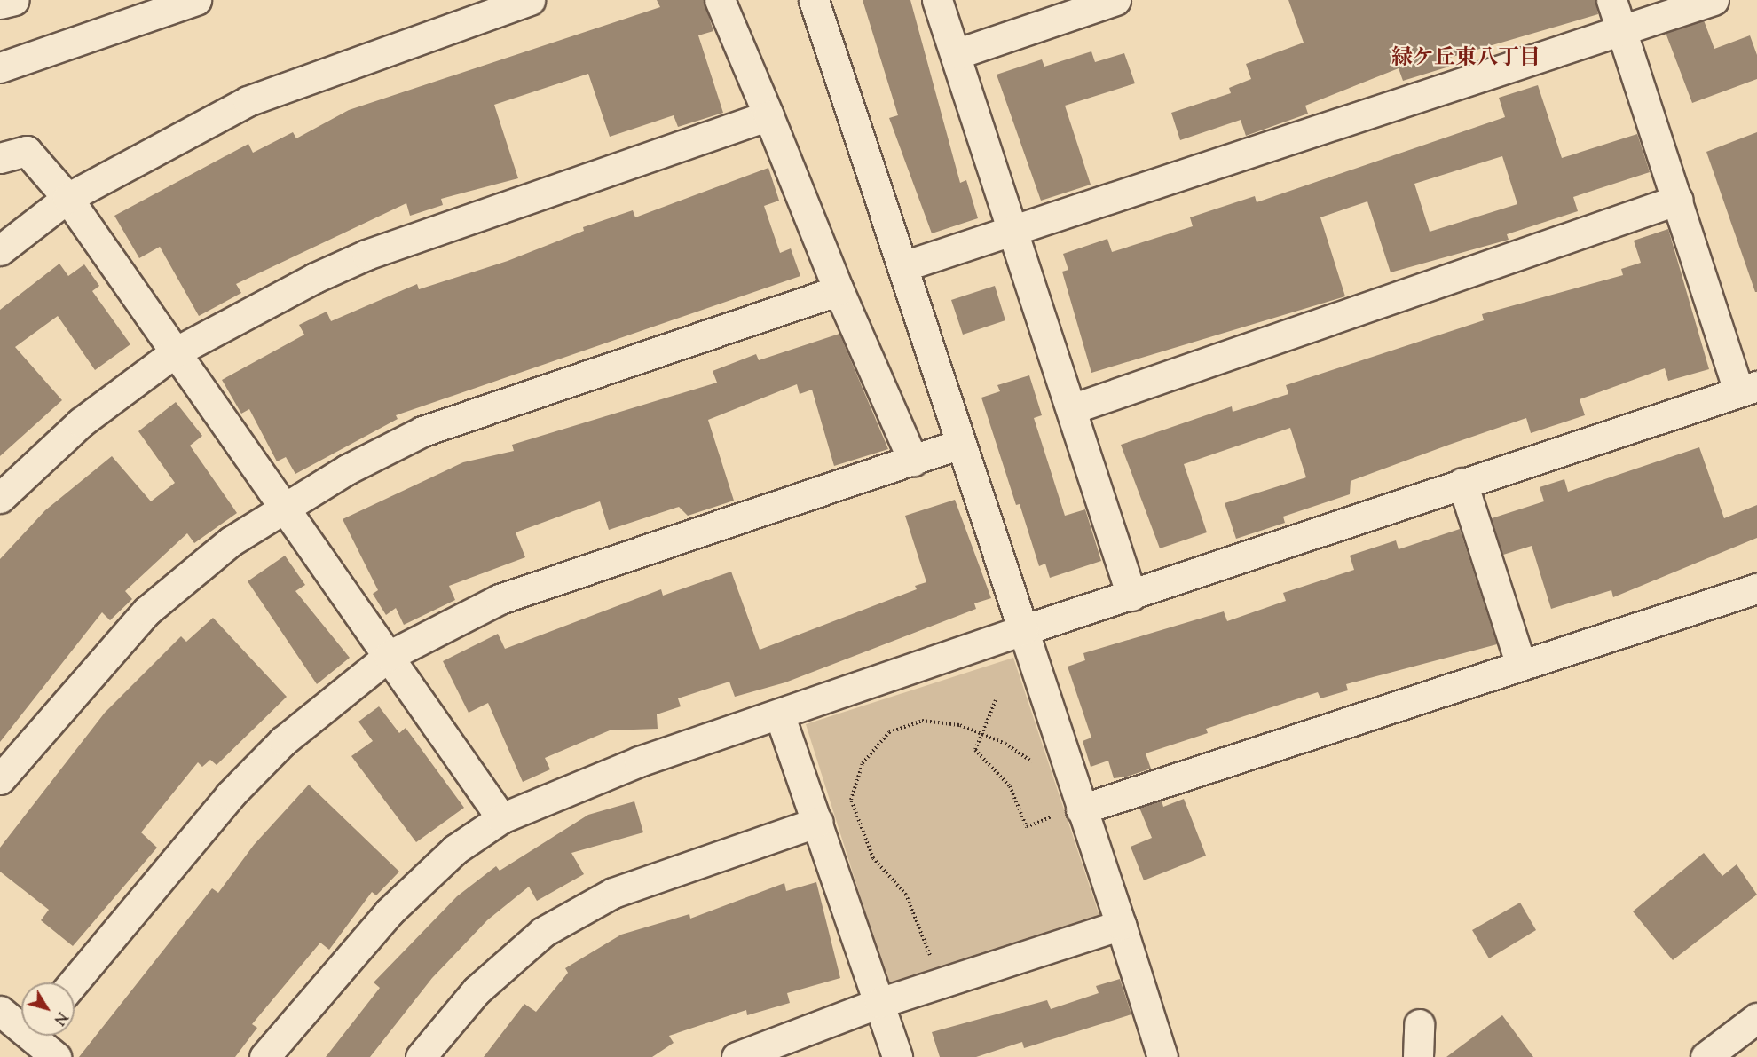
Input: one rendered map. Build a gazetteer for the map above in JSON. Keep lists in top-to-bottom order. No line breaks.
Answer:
{"districts":["緑ケ丘東八丁目"],"north":"bottom right"}
